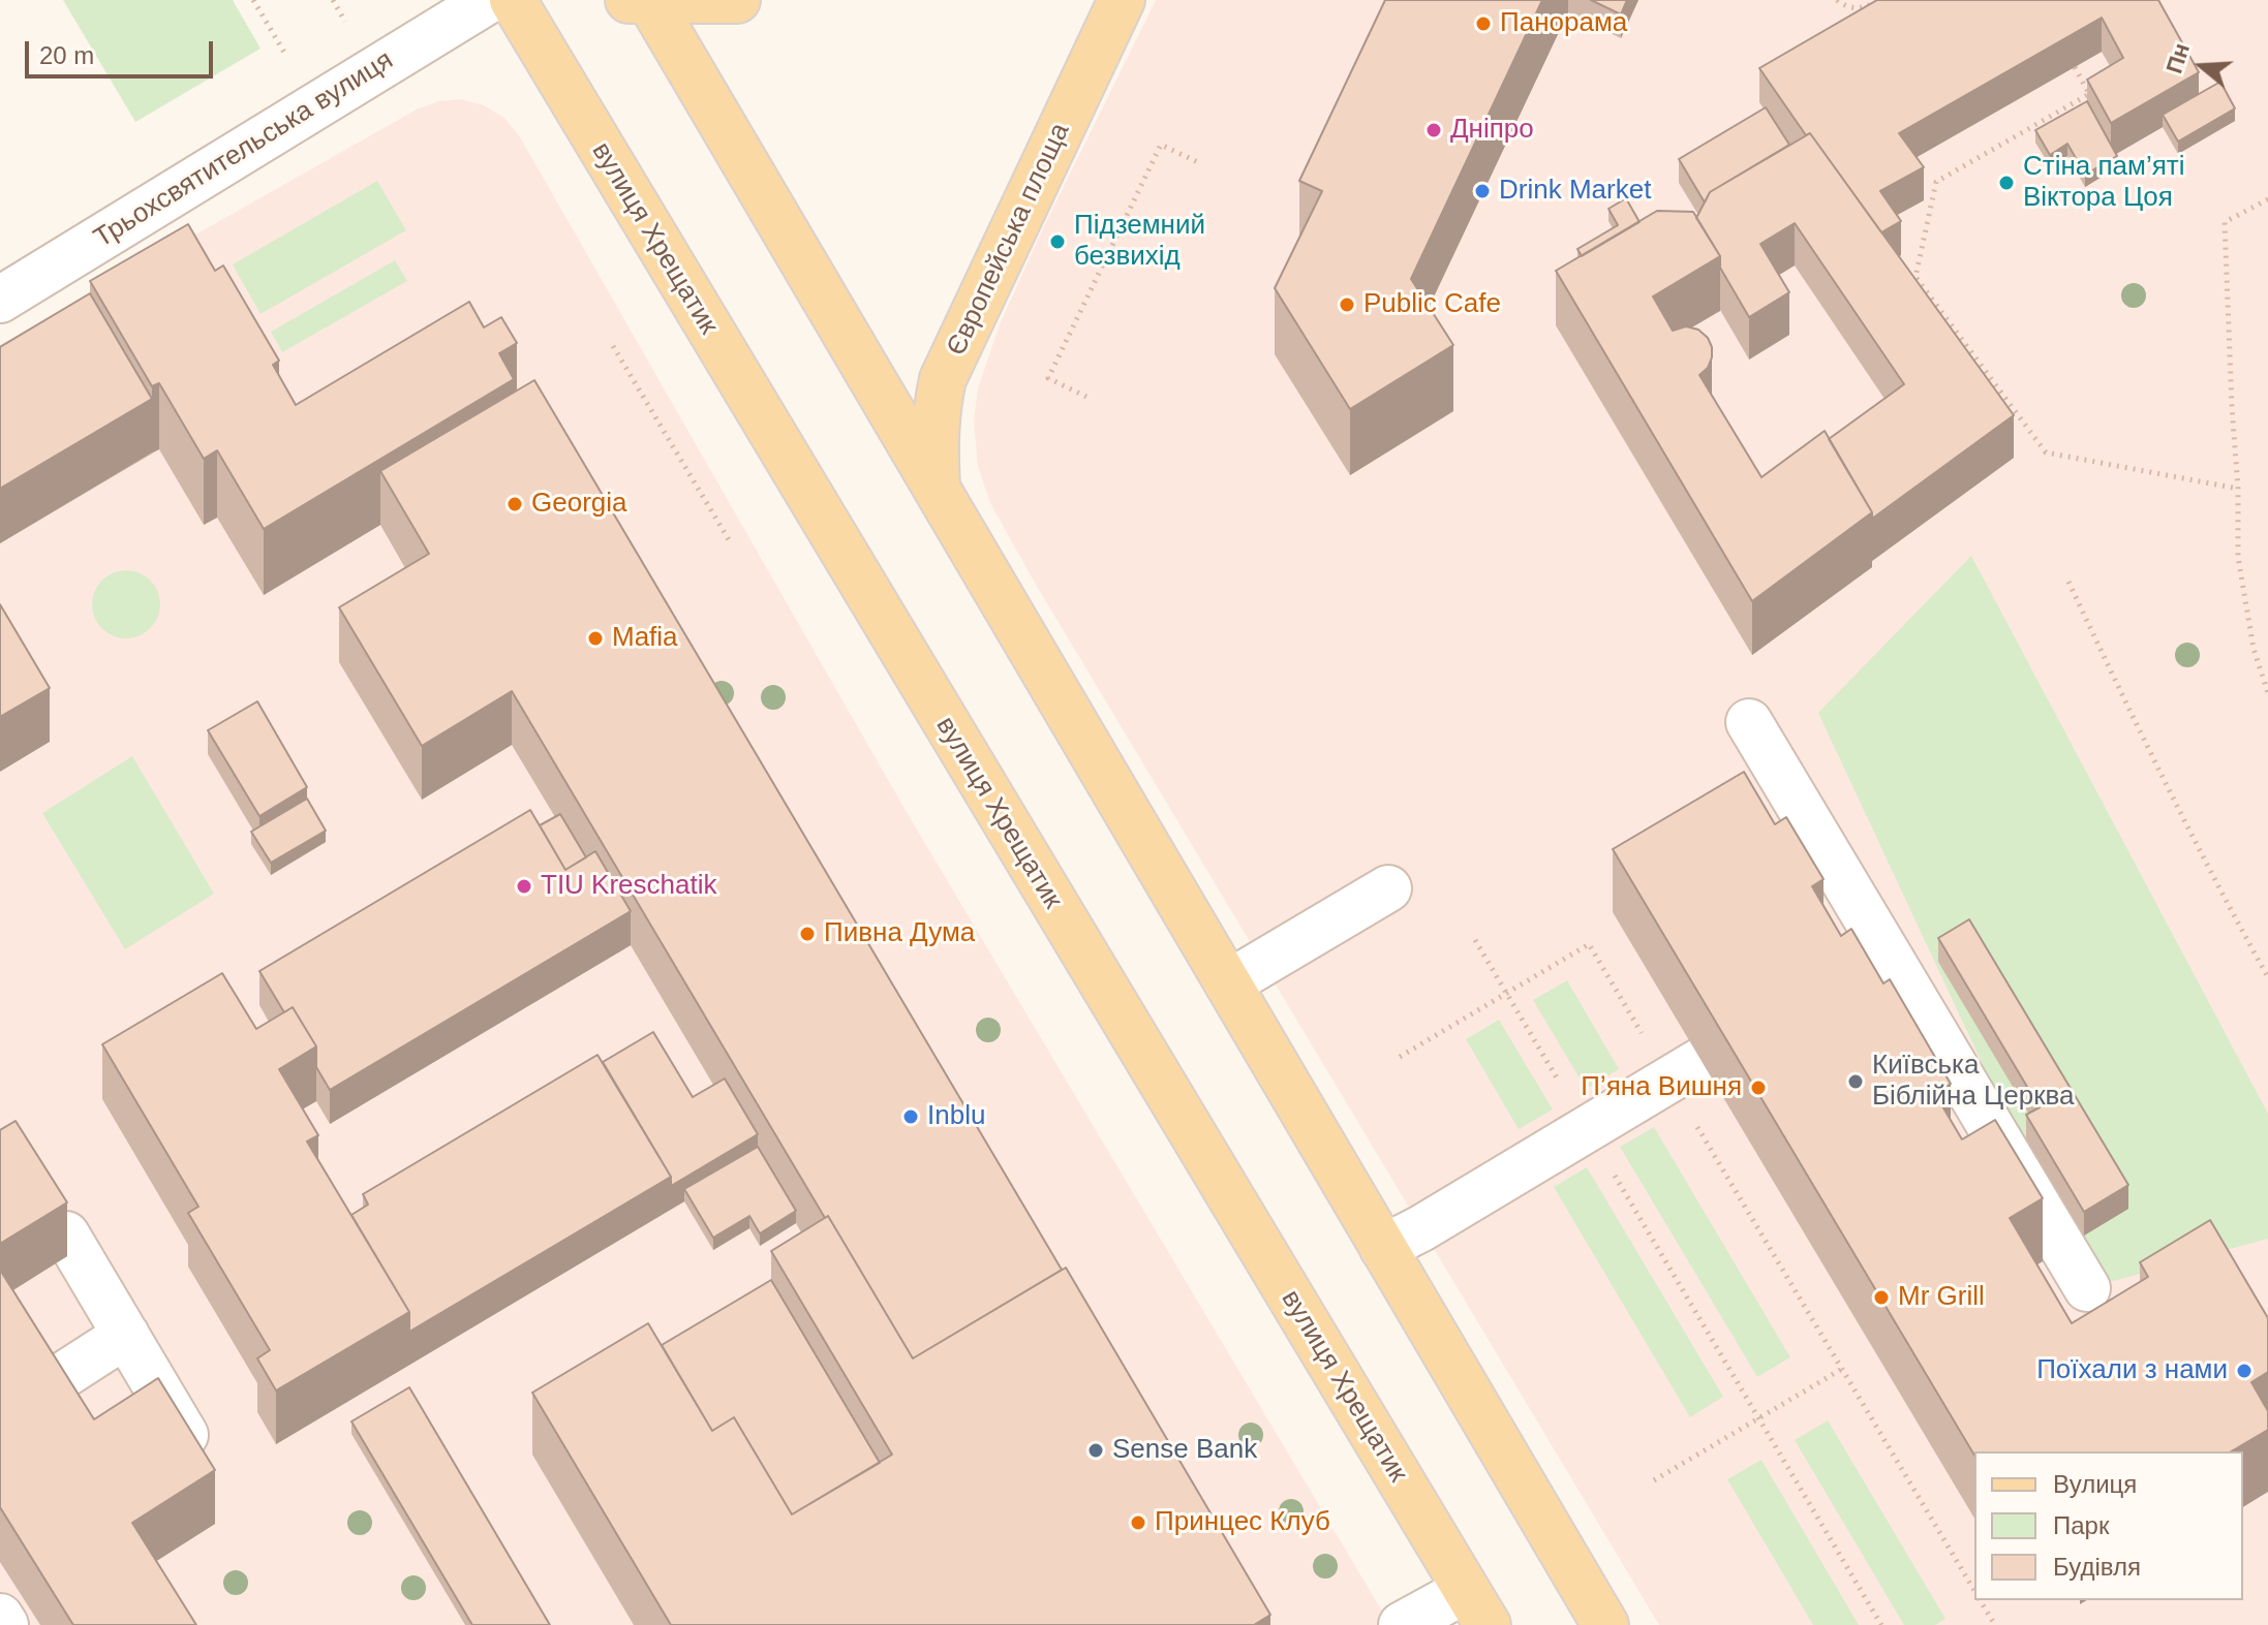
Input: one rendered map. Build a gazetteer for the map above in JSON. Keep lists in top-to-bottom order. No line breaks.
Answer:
{"streets":{"main road":["вулиця Хрещатик","Європейська площа"],"street":["Трьохсвятительська вулиця"]},"places":["Панорама","Дніпро","Стіна пам’яті Віктора Цоя","Drink Market","Підземний безвихід","Public Cafe","Georgia","Mafia","TIU Kreschatik","Пивна Дума","Київська Біблійна Церква","Пʼяна Вишня","Inblu","Mr Grill","Поїхали з нами","Sense Bank","Принцес Клуб"],"legend":["Вулиця","Парк","Будівля"],"scale_bar":"20 m","north":"left"}
